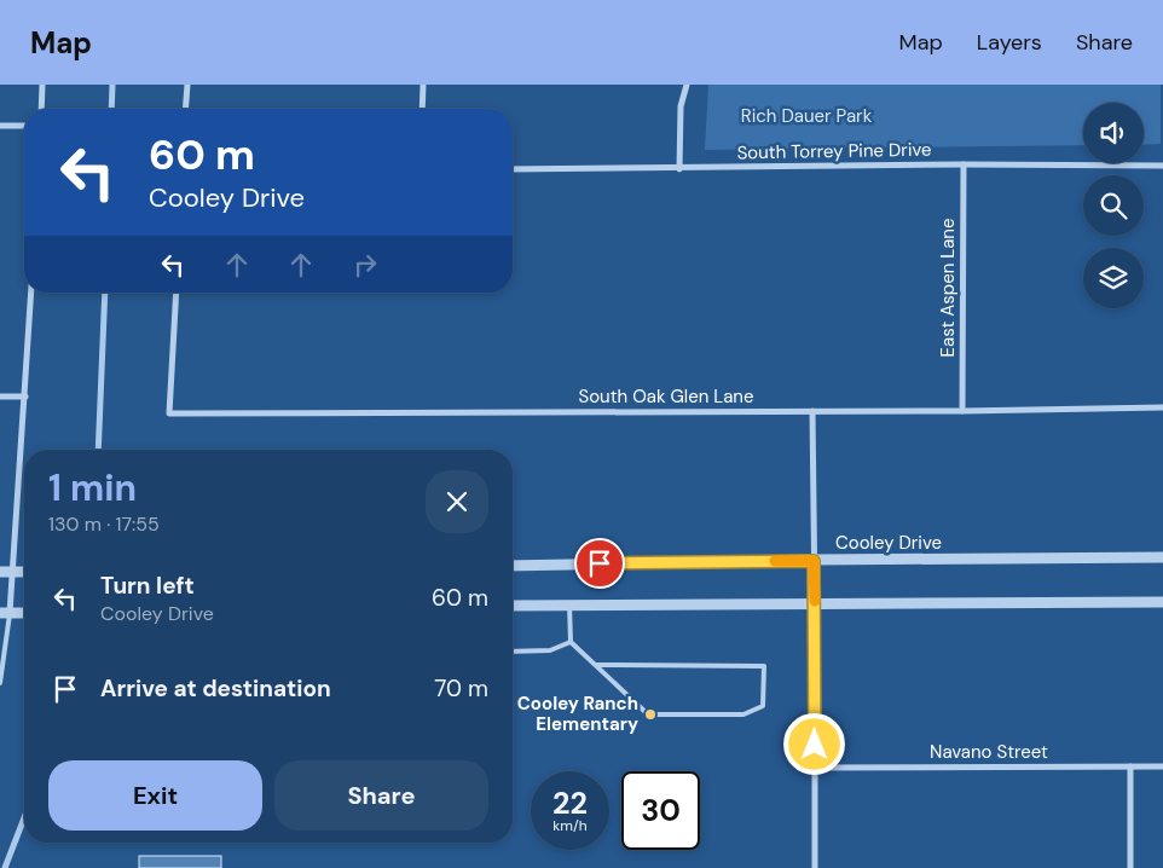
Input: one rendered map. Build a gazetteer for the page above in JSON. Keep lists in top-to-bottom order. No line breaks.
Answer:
{"streets":{"street":["South Torrey Pine Drive","East Aspen Lane","South Oak Glen Lane","Cooley Drive","Navano Street"]},"crossings":[["South Torrey Pine Drive","East Aspen Lane"],["East Aspen Lane","South Oak Glen Lane"]],"parks":["Rich Dauer Park"],"places":["Cooley Ranch Elementary"],"page":{"header":"Map","nav":["Map","Layers","Share"],"turn":["60 m","Cooley Drive"],"heading":["1 min","130 m · 17:55"],"list":[{"name":"Turn left","note":"Cooley Drive","value":"60 m"},{"name":"Arrive at destination","value":"70 m"}],"buttons":["Exit","Share"],"speed":"22 km/h","limit":"30"}}
